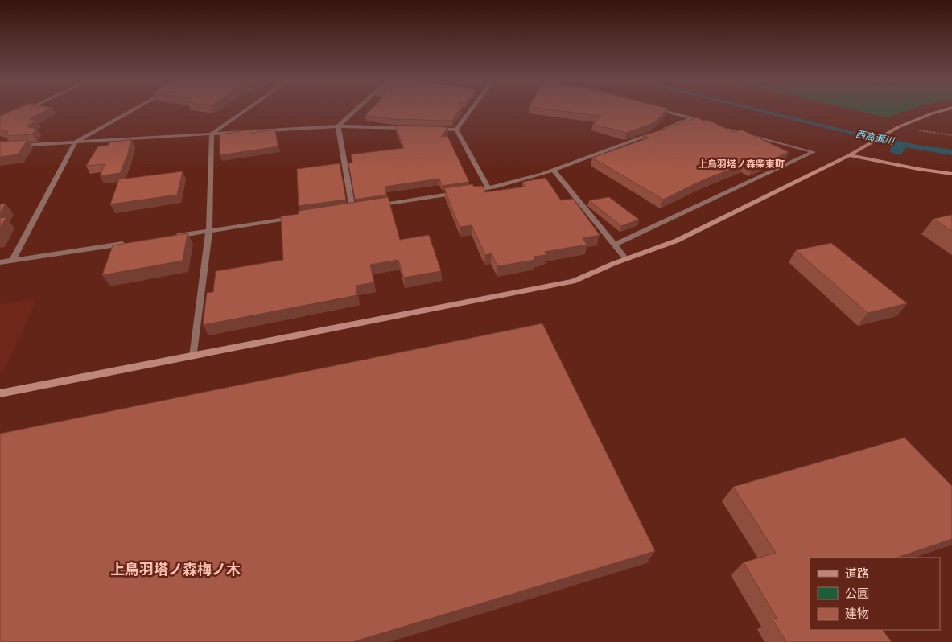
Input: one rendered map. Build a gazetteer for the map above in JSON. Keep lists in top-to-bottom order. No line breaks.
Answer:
{"districts":["上鳥羽塔ノ森柴東町","上鳥羽塔ノ森梅ノ木"],"water":["西高瀬川"],"legend":["道路","公園","建物"]}
